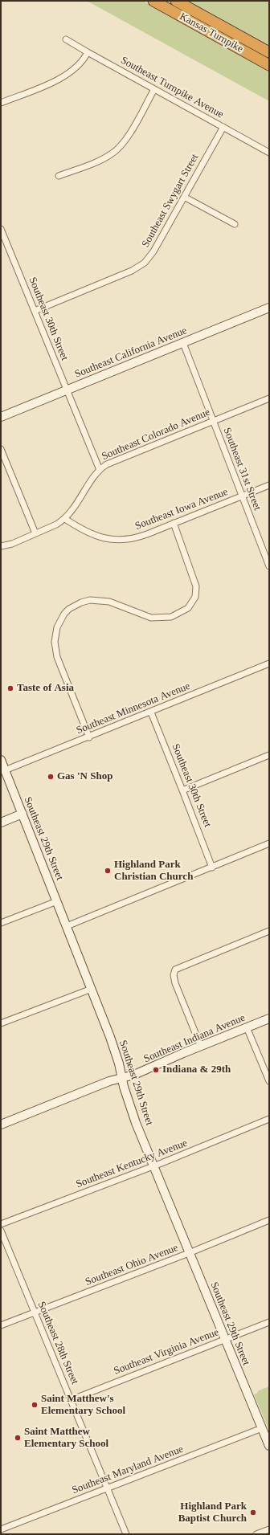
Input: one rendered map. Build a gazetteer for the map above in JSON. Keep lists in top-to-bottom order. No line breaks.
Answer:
{"streets":{"highway":["Kansas Turnpike"],"main road":["Southeast California Avenue","Southeast 29th Street","Southeast Indiana Avenue"],"street":["Southeast Turnpike Avenue","Southeast Swygart Street","Southeast 30th Street","Southeast Colorado Avenue","Southeast 31st Street","Southeast Iowa Avenue","Southeast Minnesota Avenue","Southeast Kentucky Avenue","Southeast Ohio Avenue","Southeast 28th Street","Southeast Virginia Avenue","Southeast Maryland Avenue"]},"crossings":[["Southeast Turnpike Avenue","Southeast Swygart Street"],["Southeast Swygart Street","Southeast 30th Street"],["Southeast 30th Street","Southeast California Avenue"],["Southeast 30th Street","Southeast Colorado Avenue"],["Southeast 30th Street","Southeast Minnesota Avenue"],["Southeast California Avenue","Southeast 31st Street"],["Southeast Colorado Avenue","Southeast 31st Street"],["Southeast Colorado Avenue","Southeast Iowa Avenue"],["Southeast 31st Street","Southeast Iowa Avenue"],["Southeast Minnesota Avenue","Southeast 29th Street"],["Southeast 29th Street","Southeast Indiana Avenue"],["Southeast 29th Street","Southeast Kentucky Avenue"],["Southeast 29th Street","Southeast Ohio Avenue"],["Southeast 29th Street","Southeast Virginia Avenue"],["Southeast 29th Street","Southeast Maryland Avenue"],["Southeast Ohio Avenue","Southeast 28th Street"],["Southeast 28th Street","Southeast Virginia Avenue"],["Southeast 28th Street","Southeast Maryland Avenue"]],"places":["Taste of Asia","Gas 'N Shop","Highland Park Christian Church","Indiana & 29th","Saint Matthew's Elementary School","Saint Matthew Elementary School","Highland Park Baptist Church"]}
